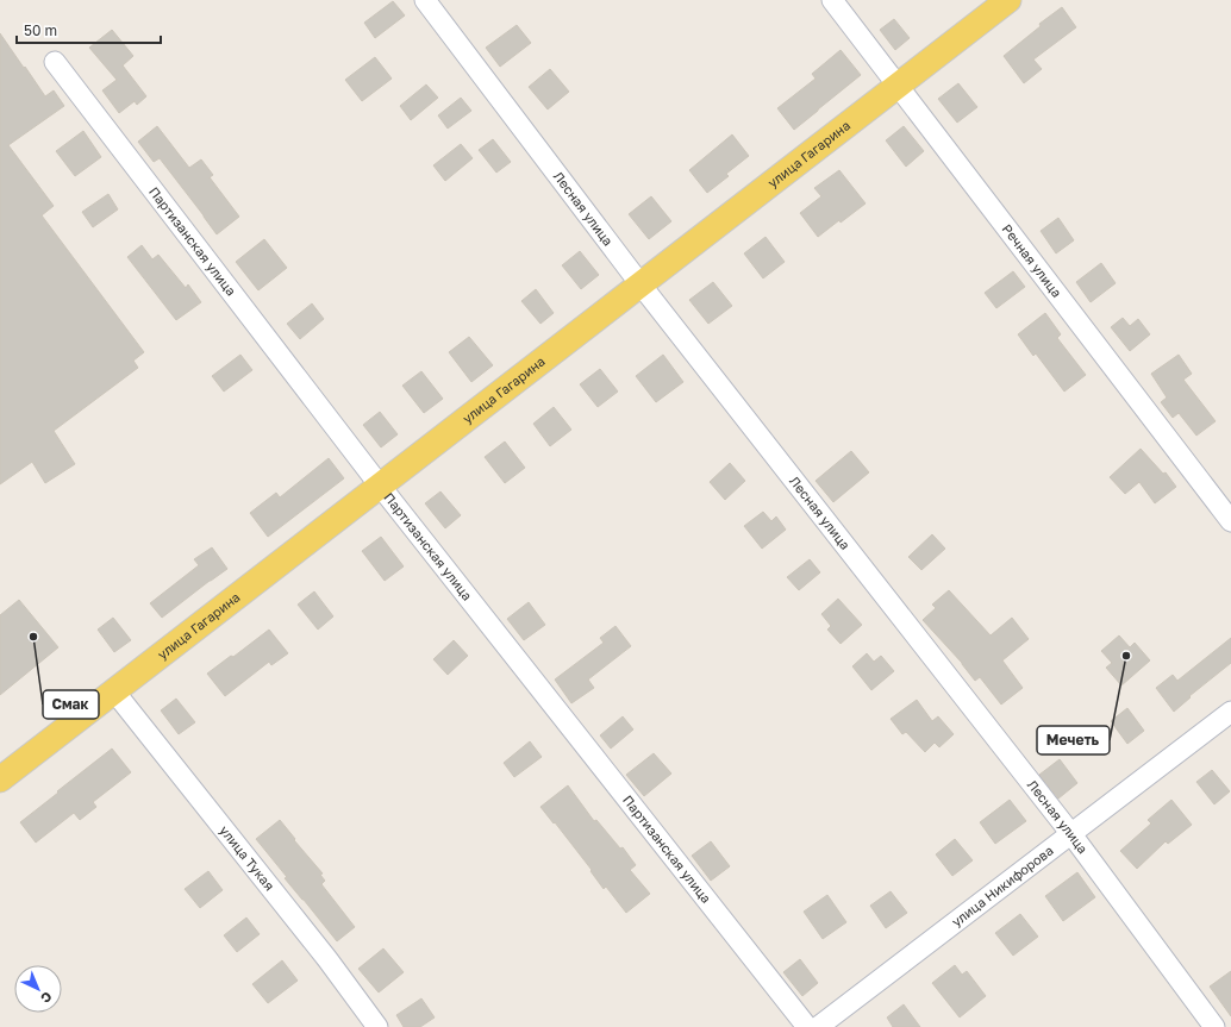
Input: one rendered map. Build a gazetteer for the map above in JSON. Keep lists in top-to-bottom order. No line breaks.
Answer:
{"streets":{"main road":["улица Гагарина"],"street":["Лесная улица","Партизанская улица","Речная улица","улица Тукая","улица Никифорова"]},"crossings":[["улица Гагарина","Лесная улица"],["улица Гагарина","Партизанская улица"],["улица Гагарина","Речная улица"],["улица Гагарина","улица Тукая"],["Лесная улица","улица Никифорова"]],"places":["Смак","Мечеть"],"scale_bar":"50 m","north":"bottom right"}
